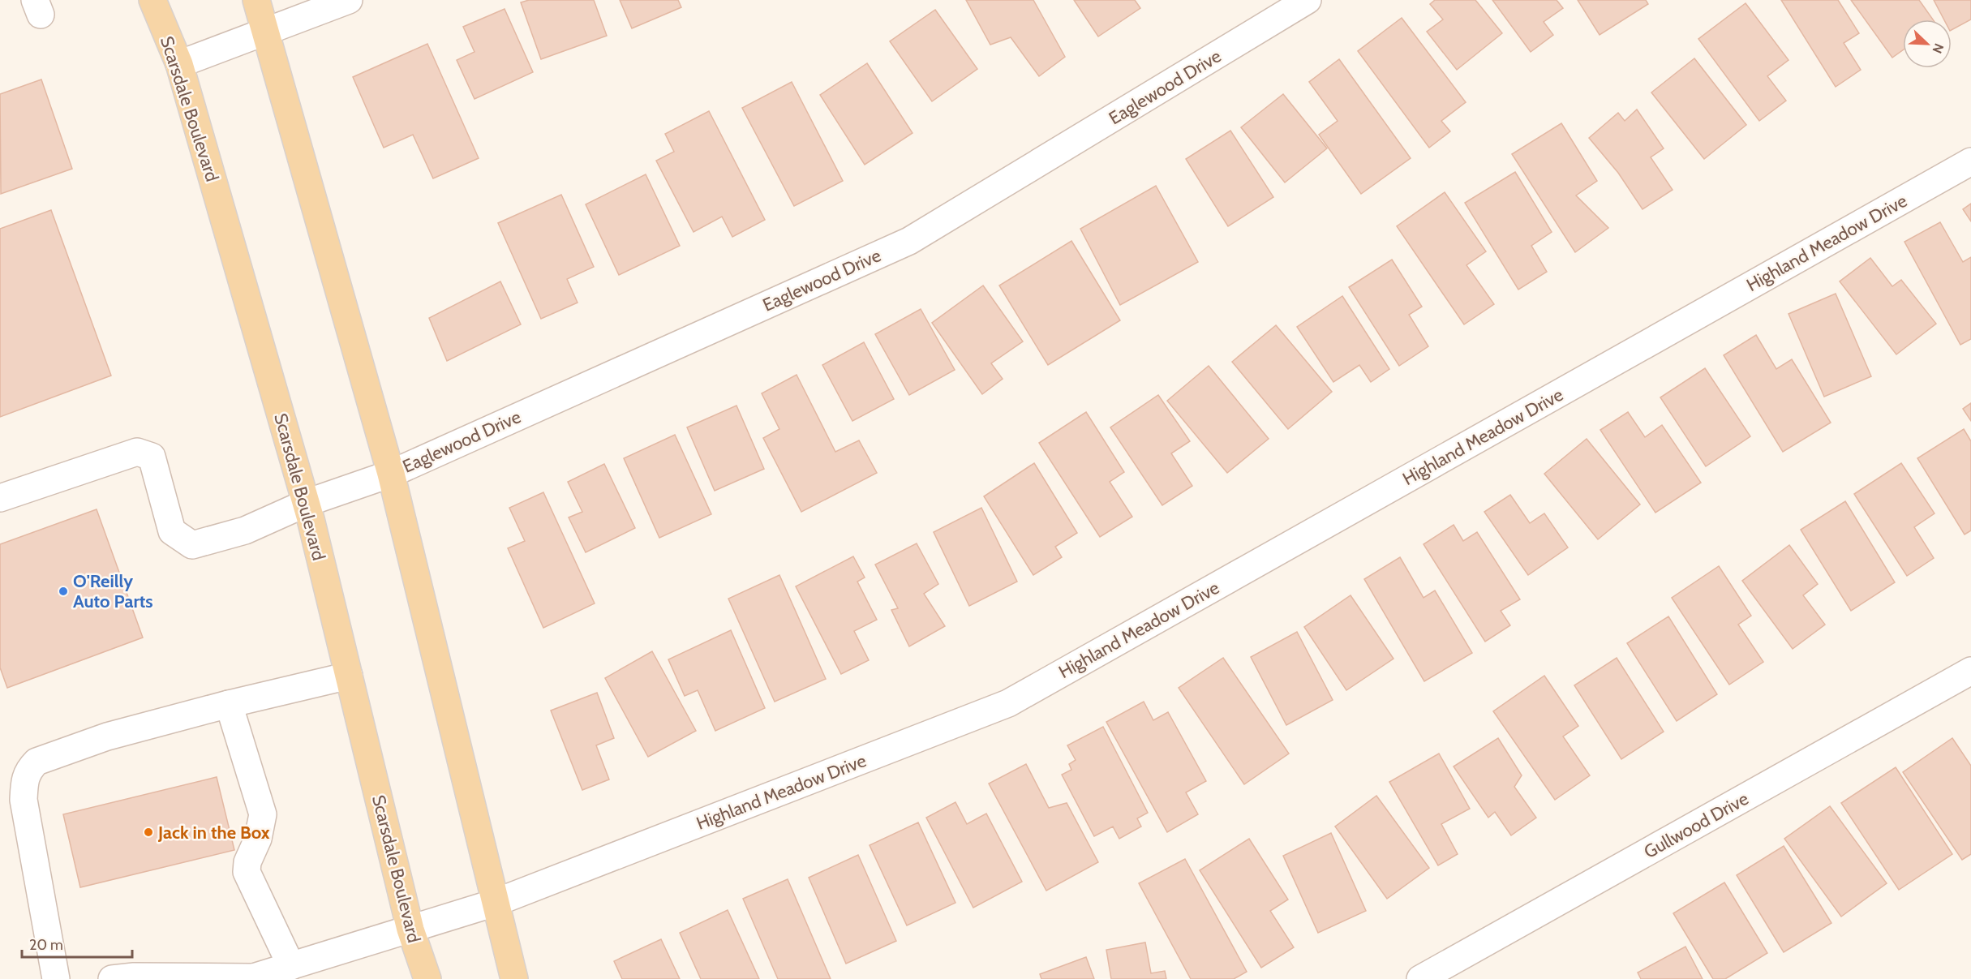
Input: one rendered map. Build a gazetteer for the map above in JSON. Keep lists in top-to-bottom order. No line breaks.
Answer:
{"streets":{"main road":["Scarsdale Boulevard"],"street":["Eaglewood Drive","Highland Meadow Drive","Gullwood Drive"]},"crossings":[["Eaglewood Drive","Scarsdale Boulevard"],["Scarsdale Boulevard","Highland Meadow Drive"]],"places":["O'Reilly Auto Parts","Jack in the Box"],"scale_bar":"20 m","north":"bottom right"}
